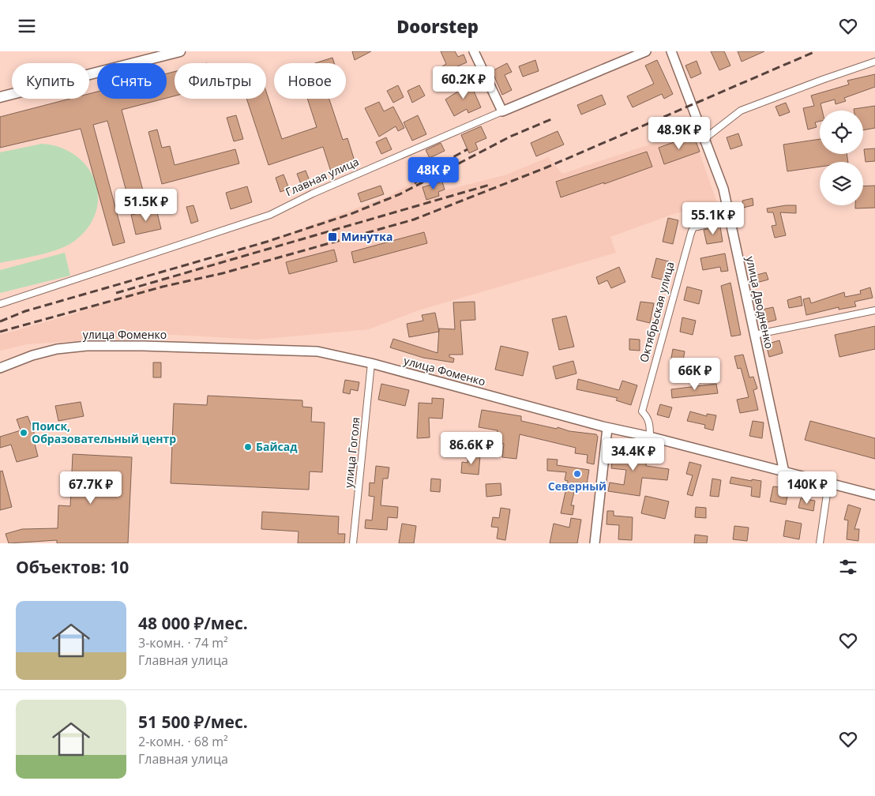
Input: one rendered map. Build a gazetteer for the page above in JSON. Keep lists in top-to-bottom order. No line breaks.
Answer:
{"streets":{"street":["Главная улица","улица Дводненко","Октябрьская улица","улица Фоменко","улица Гоголя"]},"crossings":[["улица Дводненко","Октябрьская улица"],["улица Дводненко","улица Фоменко"],["Октябрьская улица","улица Фоменко"],["улица Фоменко","улица Гоголя"]],"places":{"transit":["Минутка"],"other":["Поиск, Образовательный центр","Байсад","Северный"]},"page":{"header":"Doorstep","chip":["Купить","Снять","Фильтры","Новое"],"price":["60.2K ₽","48.9K ₽","48K ₽","51.5K ₽","55.1K ₽","66K ₽","86.6K ₽","34.4K ₽","67.7K ₽","140K ₽"],"heading":"Объектов: 10","list":[{"name":"48 000 ₽/мес.","note":"3-комн. · 74 m² · Главная улица"},{"name":"51 500 ₽/мес.","note":"2-комн. · 68 m² · Главная улица"}]}}
